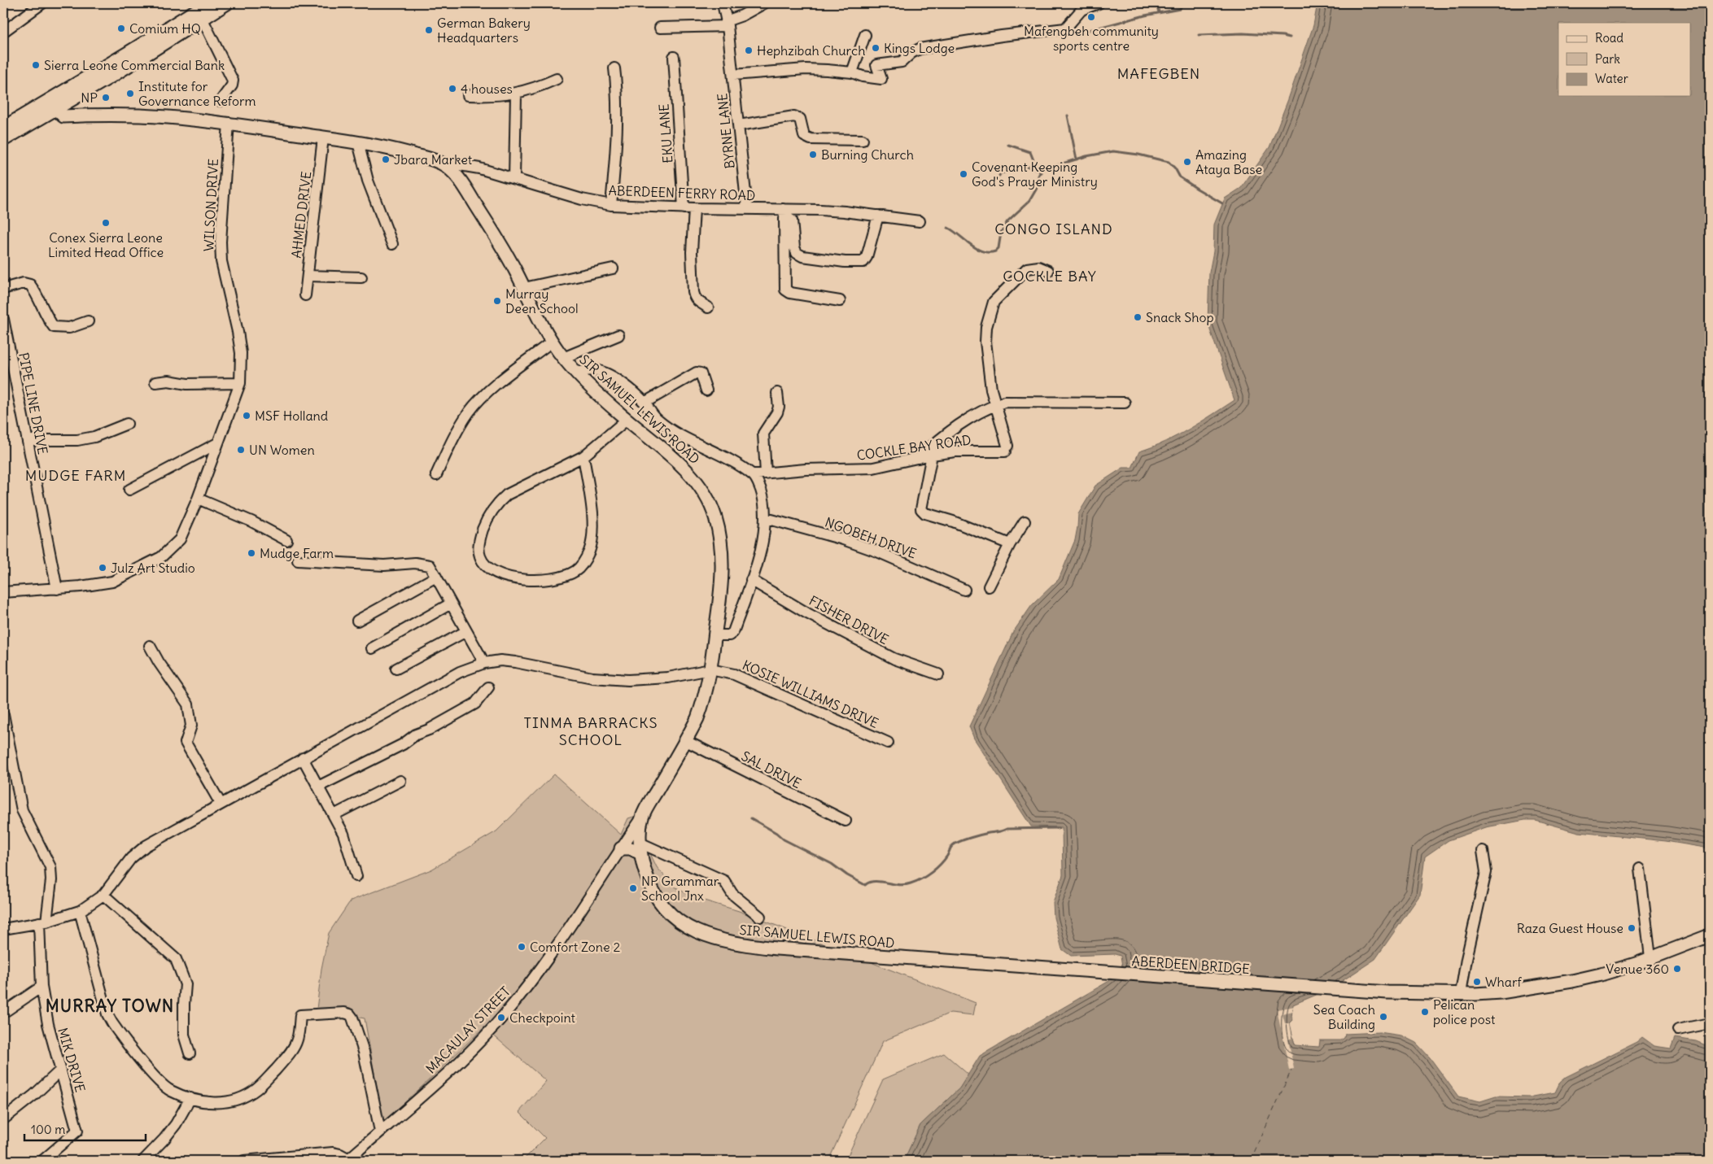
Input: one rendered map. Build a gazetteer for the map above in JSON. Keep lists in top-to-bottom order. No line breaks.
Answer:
{"streets":{"main road":["SIR SAMUEL LEWIS ROAD","ABERDEEN BRIDGE"],"street":["BYRNE LANE","EKU LANE","ABERDEEN FERRY ROAD","WILSON DRIVE","AHMED DRIVE","PIPE LINE DRIVE","COCKLE BAY ROAD","NGOBEH DRIVE","FISHER DRIVE","KOSIE WILLIAMS DRIVE","SAL DRIVE","MACAULAY STREET","MIK DRIVE"]},"crossings":[["BYRNE LANE","ABERDEEN FERRY ROAD"],["EKU LANE","ABERDEEN FERRY ROAD"],["ABERDEEN FERRY ROAD","SIR SAMUEL LEWIS ROAD"],["WILSON DRIVE","SIR SAMUEL LEWIS ROAD"],["AHMED DRIVE","SIR SAMUEL LEWIS ROAD"],["SIR SAMUEL LEWIS ROAD","KOSIE WILLIAMS DRIVE"],["SIR SAMUEL LEWIS ROAD","SAL DRIVE"],["SIR SAMUEL LEWIS ROAD","ABERDEEN BRIDGE"],["SIR SAMUEL LEWIS ROAD","MACAULAY STREET"]],"districts":["MAFEGBEN","CONGO ISLAND","COCKLE BAY","MUDGE FARM","TINMA BARRACKS SCHOOL","MURRAY TOWN"],"places":["Mafengbeh community sports centre","Comium HQ","German Bakery Headquarters","Kings Lodge","Hephzibah Church","Sierra Leone Commercial Bank","4 houses","Institute for Governance Reform","NP","Burning Church","Jbara Market","Amazing Ataya Base","Covenant Keeping God's Prayer Ministry","Conex Sierra Leone Limited Head Office","Murray Deen School","Snack Shop","MSF Holland","UN Women","Mudge Farm","Julz Art Studio","NP Grammar School Jnx","Raza Guest House","Comfort Zone 2","Venue 360","Wharf","Pelican police post","Sea Coach Building","Checkpoint"],"legend":["Road","Park","Water"],"scale_bar":"100 m"}
